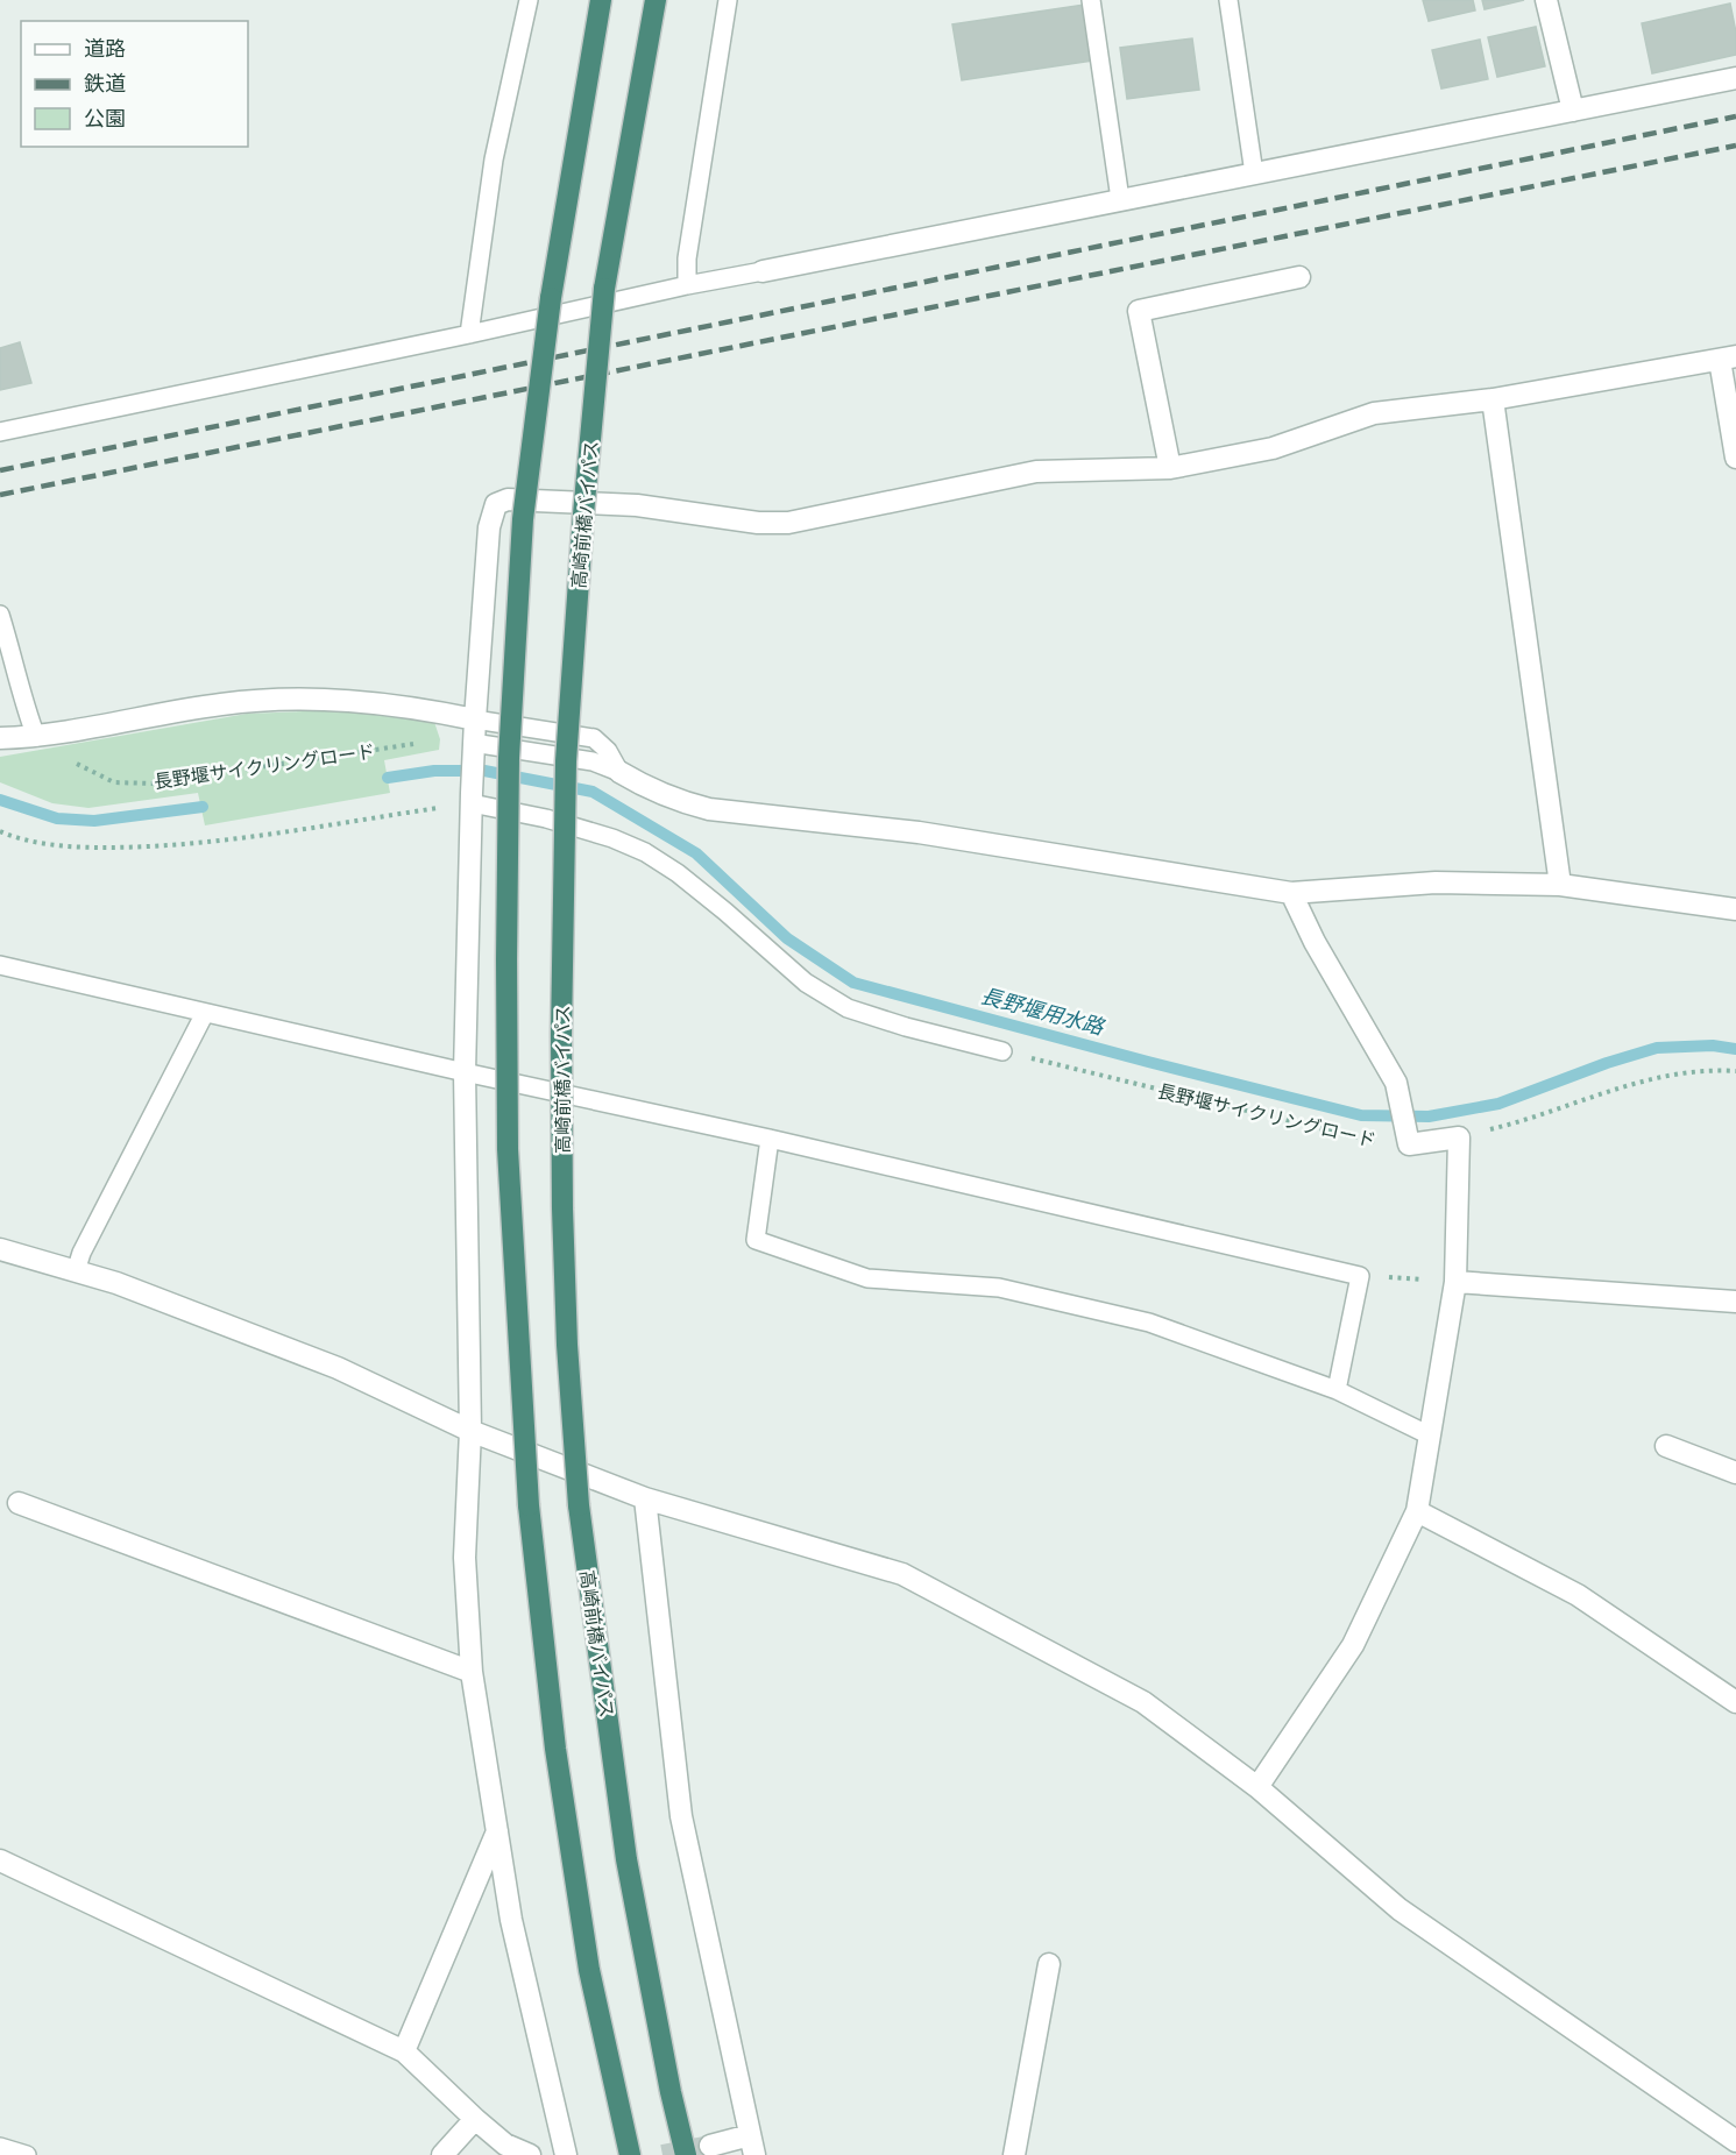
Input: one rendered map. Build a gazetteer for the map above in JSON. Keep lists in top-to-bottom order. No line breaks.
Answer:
{"streets":{"highway":["高崎前橋バイパス"],"path":["長野堰サイクリングロード"]},"water":["長野堰用水路"],"legend":["道路","鉄道","公園"]}
